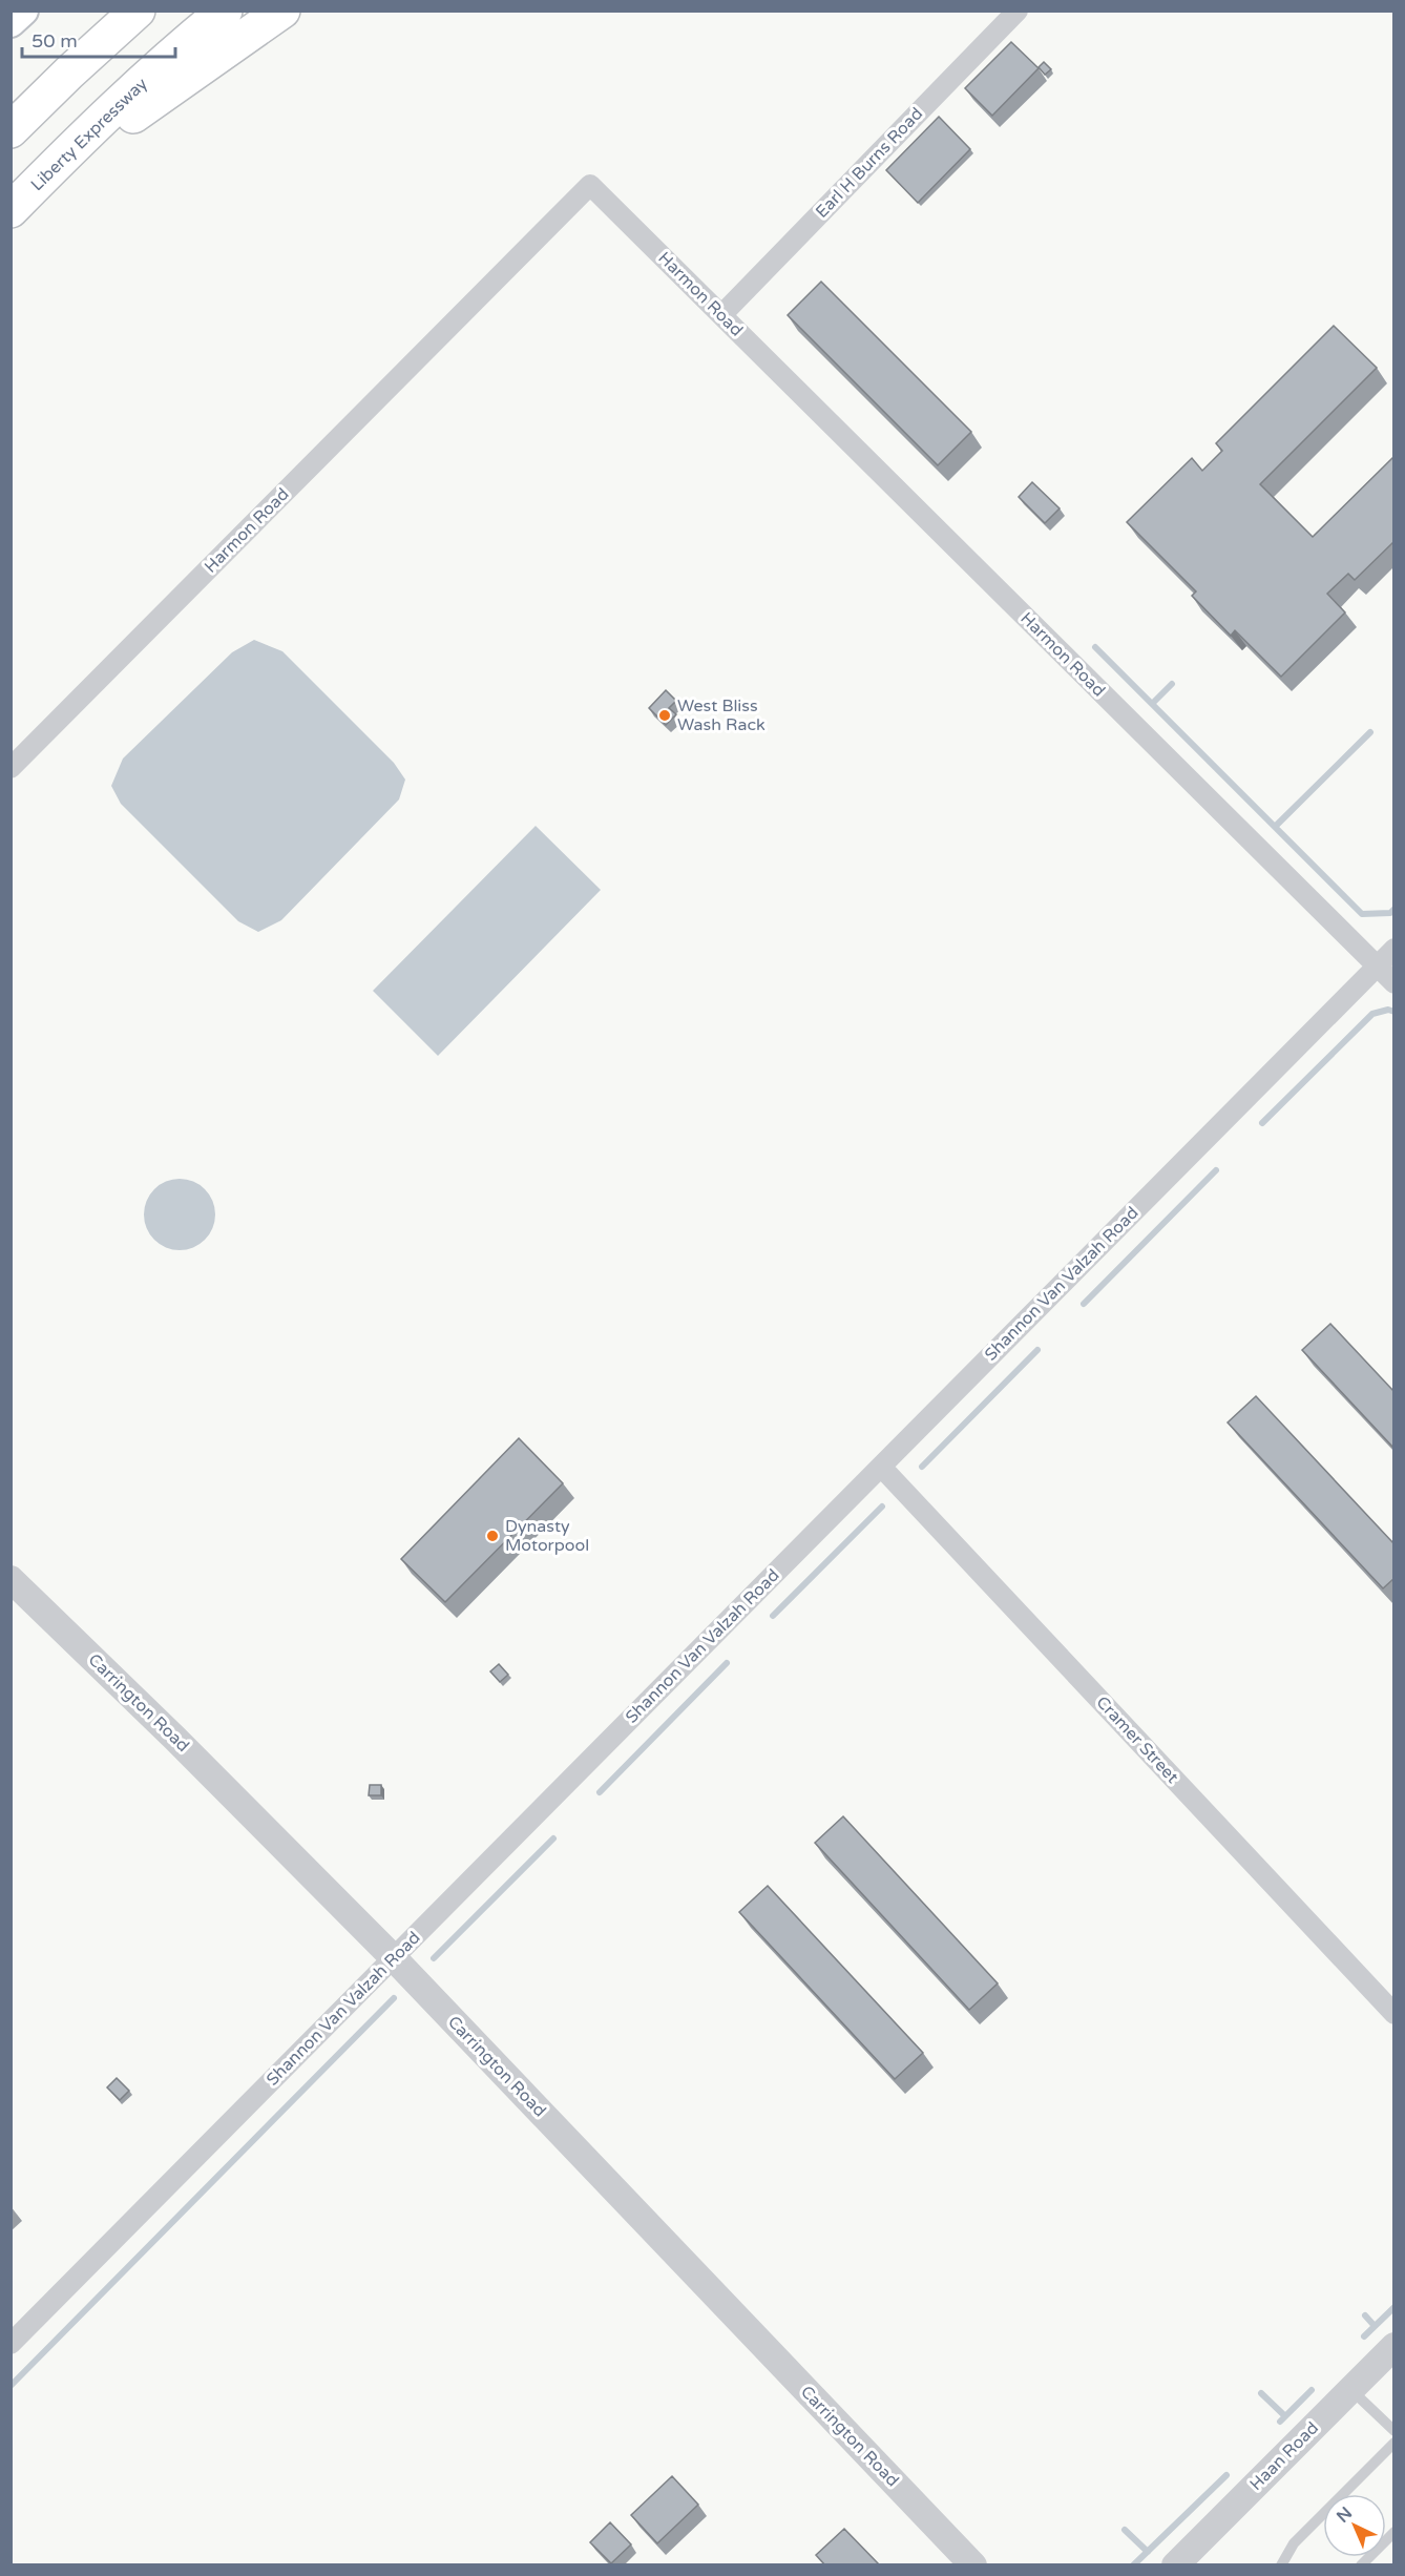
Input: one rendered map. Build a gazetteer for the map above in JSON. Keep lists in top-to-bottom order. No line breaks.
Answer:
{"streets":{"highway":["Liberty Expressway"],"street":["Earl H Burns Road","Harmon Road","Shannon Van Valzah Road","Carrington Road","Cramer Street","Haan Road"]},"crossings":[["Earl H Burns Road","Harmon Road"],["Harmon Road","Shannon Van Valzah Road"],["Shannon Van Valzah Road","Carrington Road"],["Shannon Van Valzah Road","Cramer Street"]],"places":["West Bliss Wash Rack","Dynasty Motorpool"],"scale_bar":"50 m","north":"top left"}
